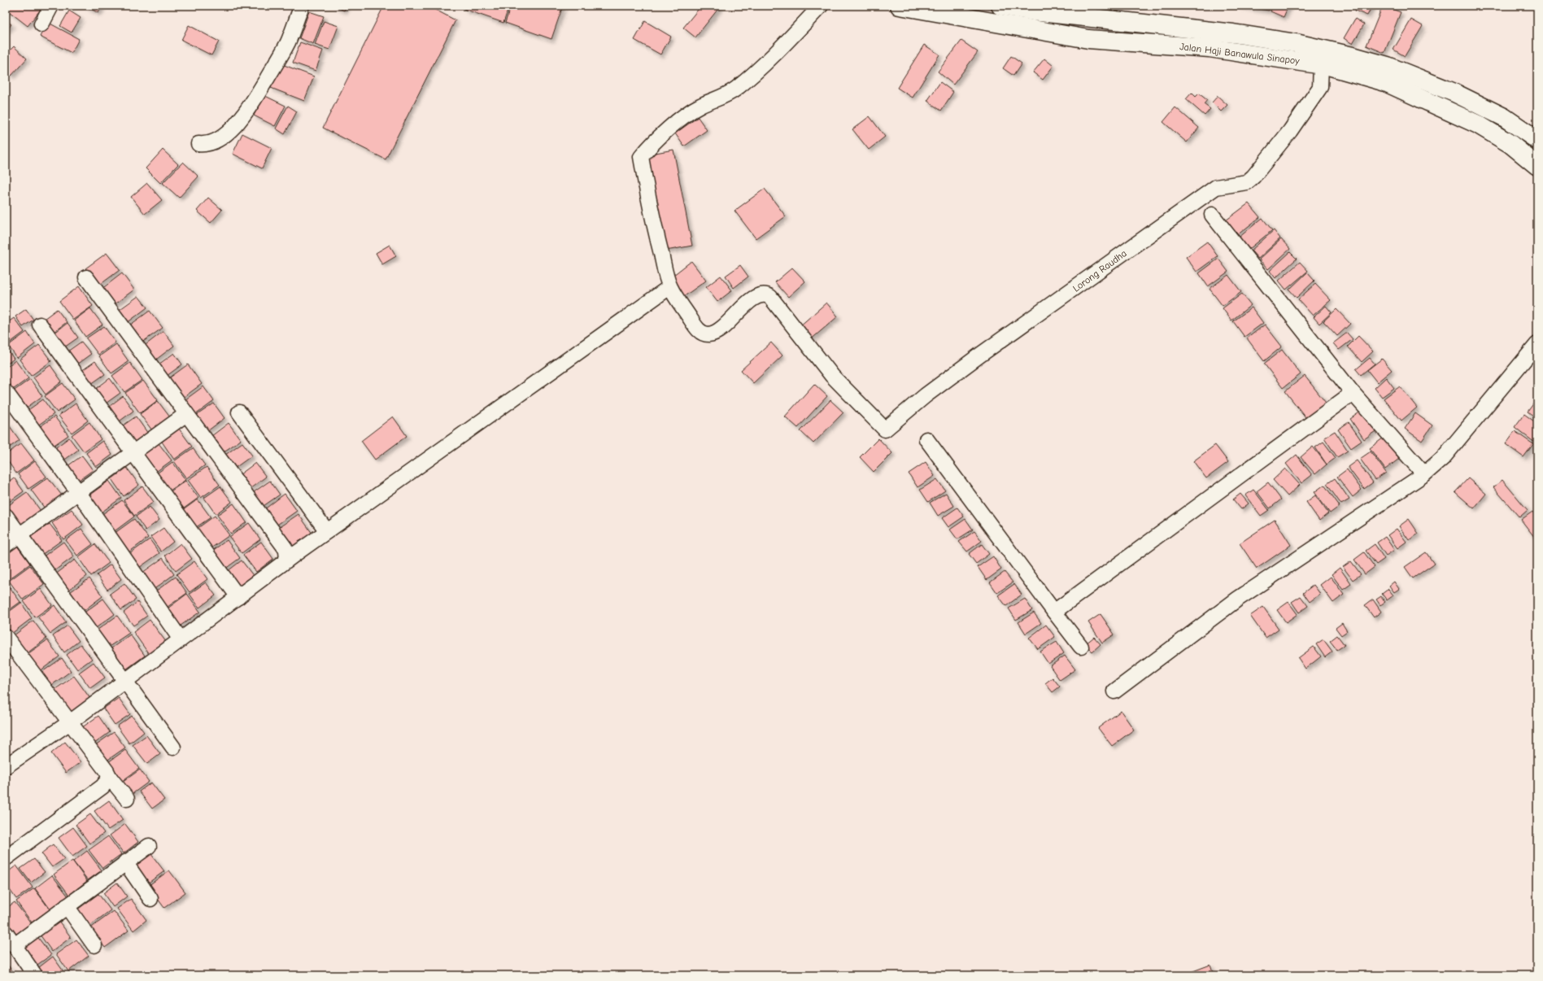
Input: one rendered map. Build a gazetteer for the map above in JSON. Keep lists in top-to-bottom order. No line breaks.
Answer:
{"streets":{"highway":["Jalan Haji Banawula Sinapoy"],"street":["Lorong Raudha"]},"crossings":[["Jalan Haji Banawula Sinapoy","Lorong Raudha"]]}
